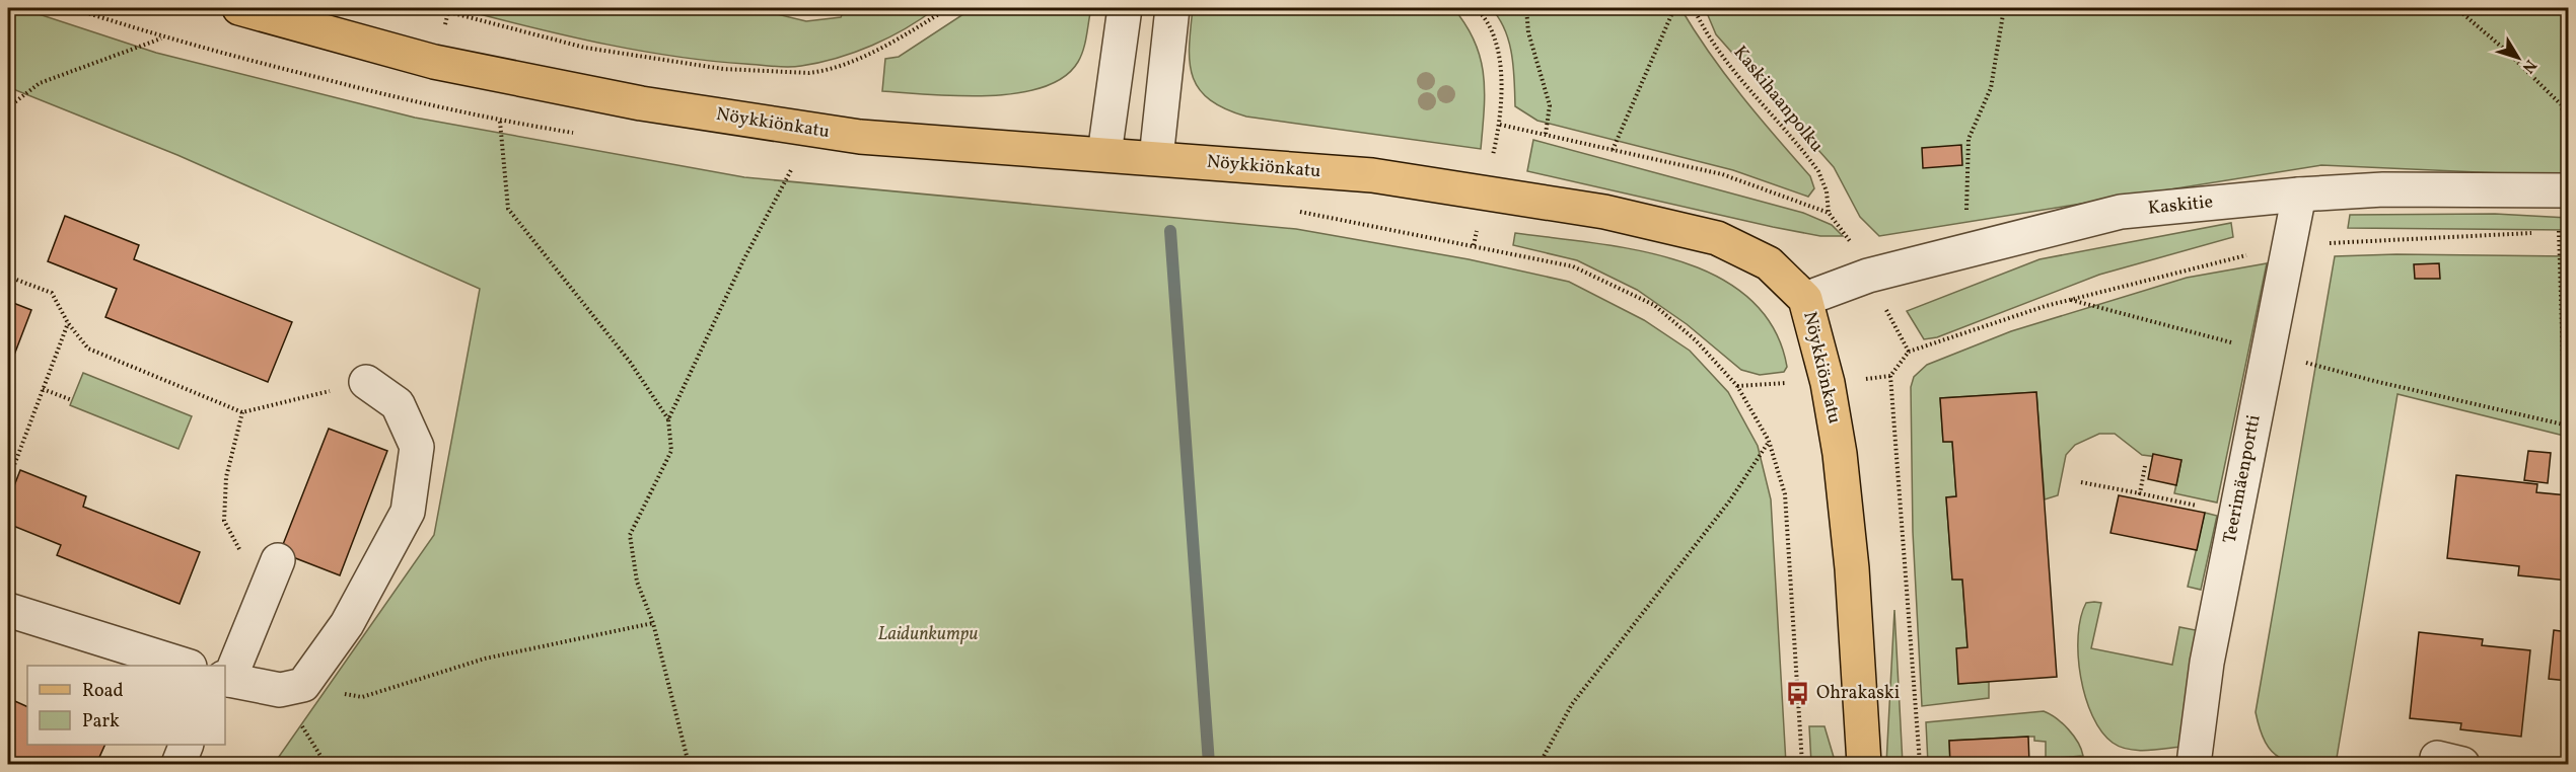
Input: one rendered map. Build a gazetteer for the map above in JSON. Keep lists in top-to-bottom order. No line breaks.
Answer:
{"streets":{"main road":["Nöykkiönkatu"],"street":["Kaskitie","Teerimäenportti"],"path":["Kaskihaanpolku"]},"crossings":[["Nöykkiönkatu","Kaskitie"],["Kaskitie","Teerimäenportti"]],"parks":["Laidunkumpu"],"places":{"bus stop":["Ohrakaski"]},"legend":["Road","Park"],"north":"bottom right"}
